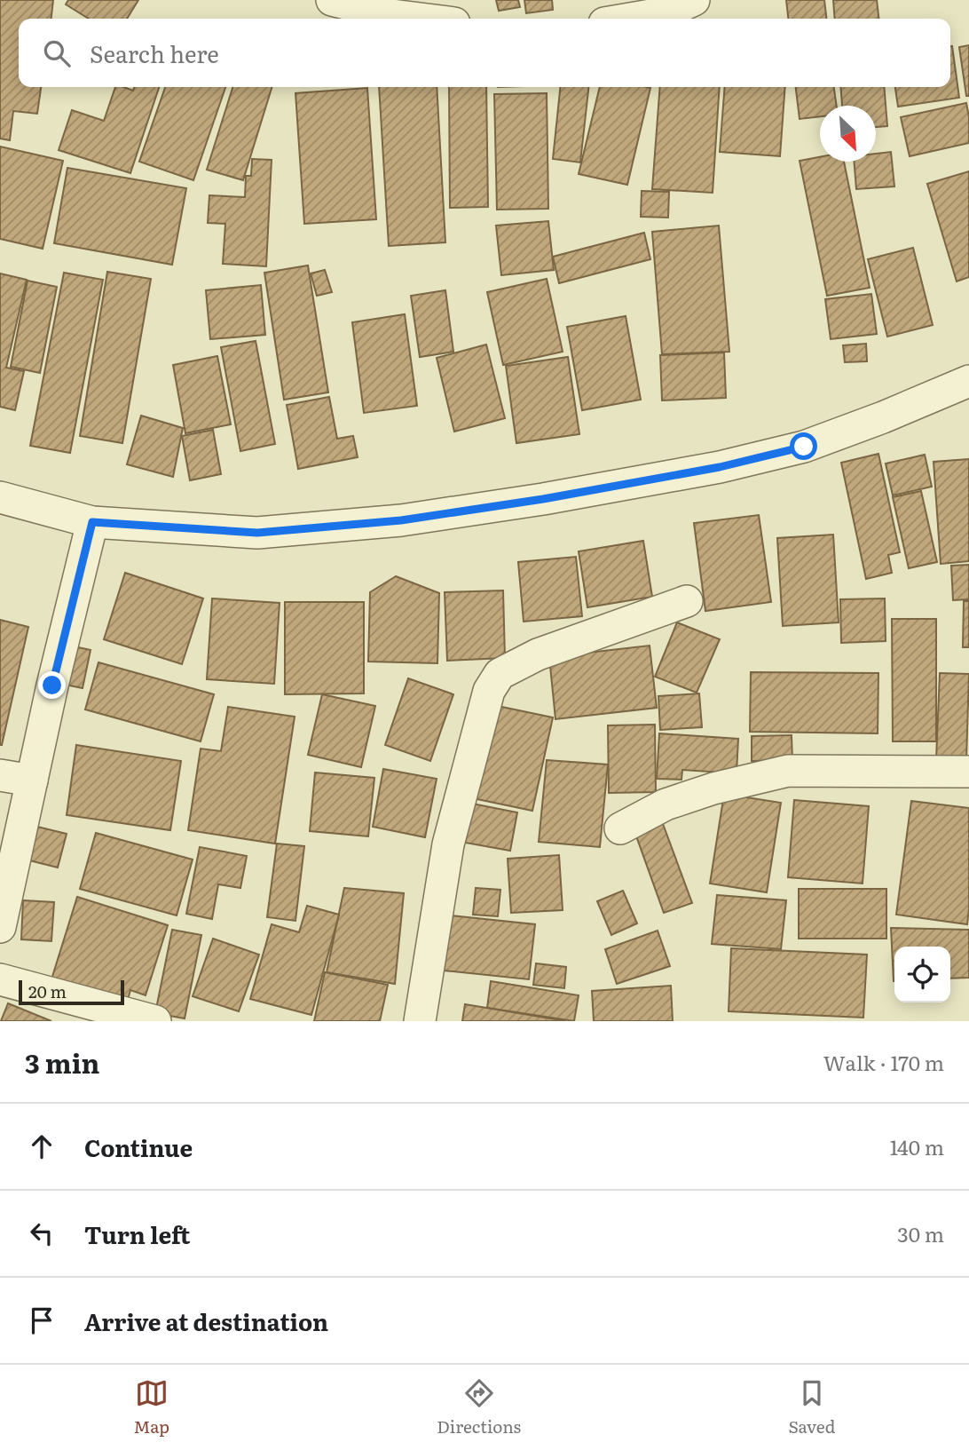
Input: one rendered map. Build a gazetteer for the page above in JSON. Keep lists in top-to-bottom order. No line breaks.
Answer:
{"scale_bar":"20 m","north":"bottom right","page":{"search":"Search here","scale":"20 m","heading":["3 min","Walk · 170 m"],"list":[["Continue","140 m"],["Turn left","30 m"],"Arrive at destination"],"nav":["Map","Directions","Saved"]}}
